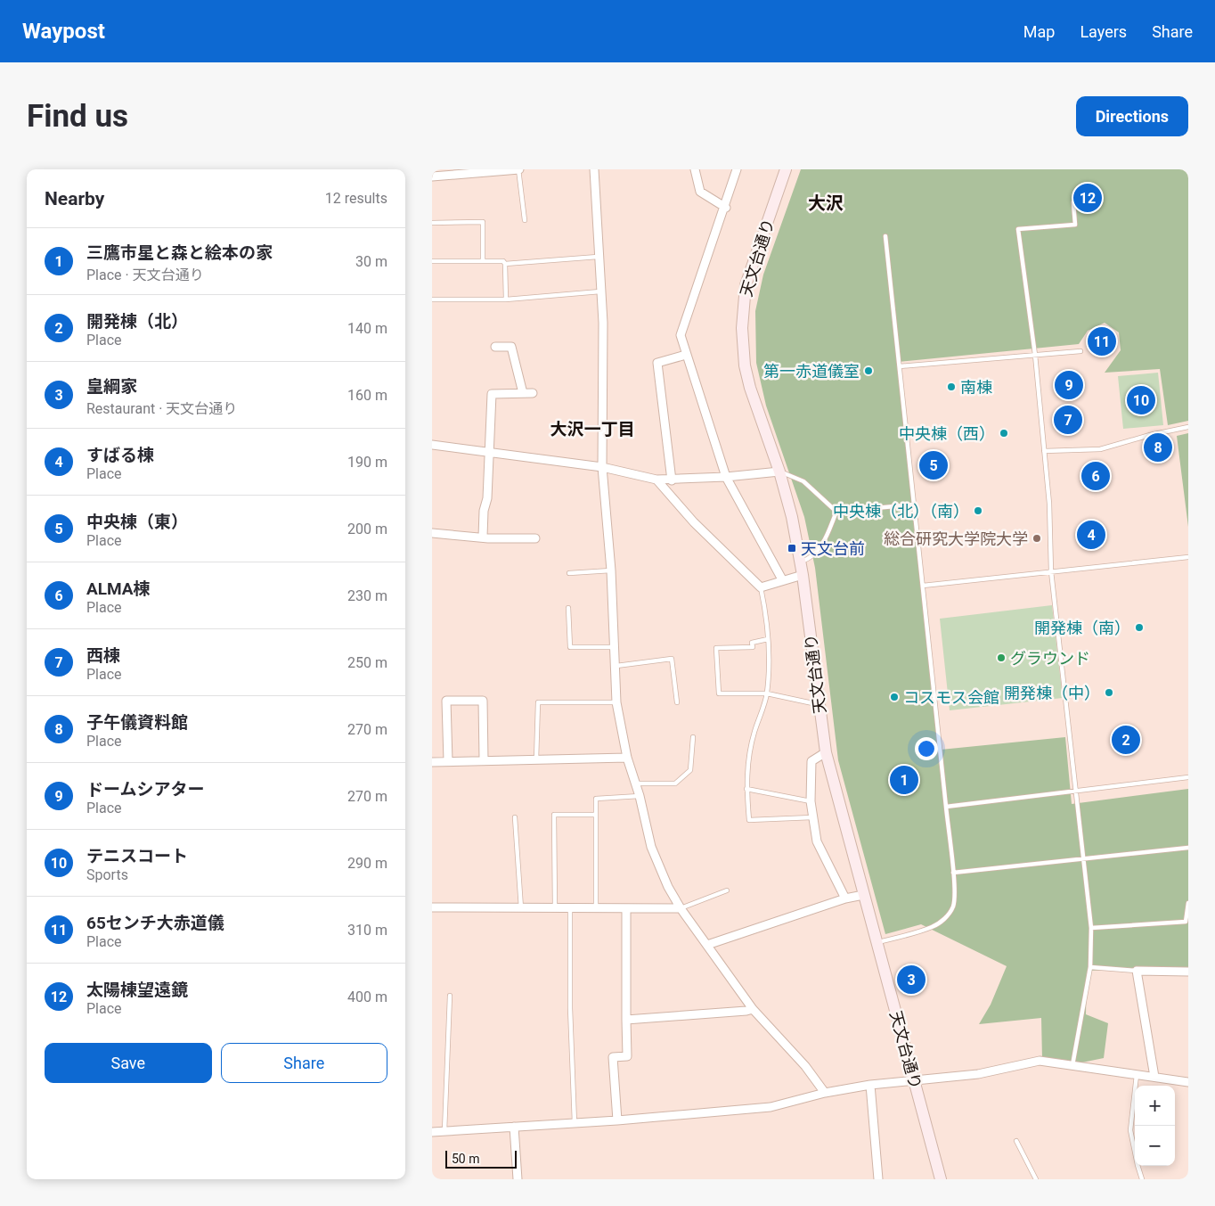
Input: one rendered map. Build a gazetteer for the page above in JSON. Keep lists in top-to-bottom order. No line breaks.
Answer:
{"streets":{"main road":["天文台通り"]},"districts":["大沢","大沢一丁目"],"places":{"other":["第一赤道儀室","南棟","中央棟（西）","中央棟（北）（南）","総合研究大学院大学","開発棟（南）","グラウンド","開発棟（中）","コスモス会館"],"transit":["天文台前"]},"scale_bar":"50 m","page":{"header":"Waypost","nav":["Map","Layers","Share"],"buttons":["Directions",["Save","Share"]],"title":"Find us","heading":["Nearby","12 results"],"pins":["12","11","9","10","7","8","5","6","4","2","1","3"],"list":[{"mark":"1","name":"三鷹市星と森と絵本の家","note":"Place · 天文台通り","value":"30 m"},{"mark":"2","name":"開発棟（北）","note":"Place","value":"140 m"},{"mark":"3","name":"皇綱家","note":"Restaurant · 天文台通り","value":"160 m"},{"mark":"4","name":"すばる棟","note":"Place","value":"190 m"},{"mark":"5","name":"中央棟（東）","note":"Place","value":"200 m"},{"mark":"6","name":"ALMA棟","note":"Place","value":"230 m"},{"mark":"7","name":"西棟","note":"Place","value":"250 m"},{"mark":"8","name":"子午儀資料館","note":"Place","value":"270 m"},{"mark":"9","name":"ドームシアター","note":"Place","value":"270 m"},{"mark":"10","name":"テニスコート","note":"Sports","value":"290 m"},{"mark":"11","name":"65センチ大赤道儀","note":"Place","value":"310 m"},{"mark":"12","name":"太陽棟望遠鏡","note":"Place","value":"400 m"}],"map_buttons":["+","−"],"scale":"50 m"}}
